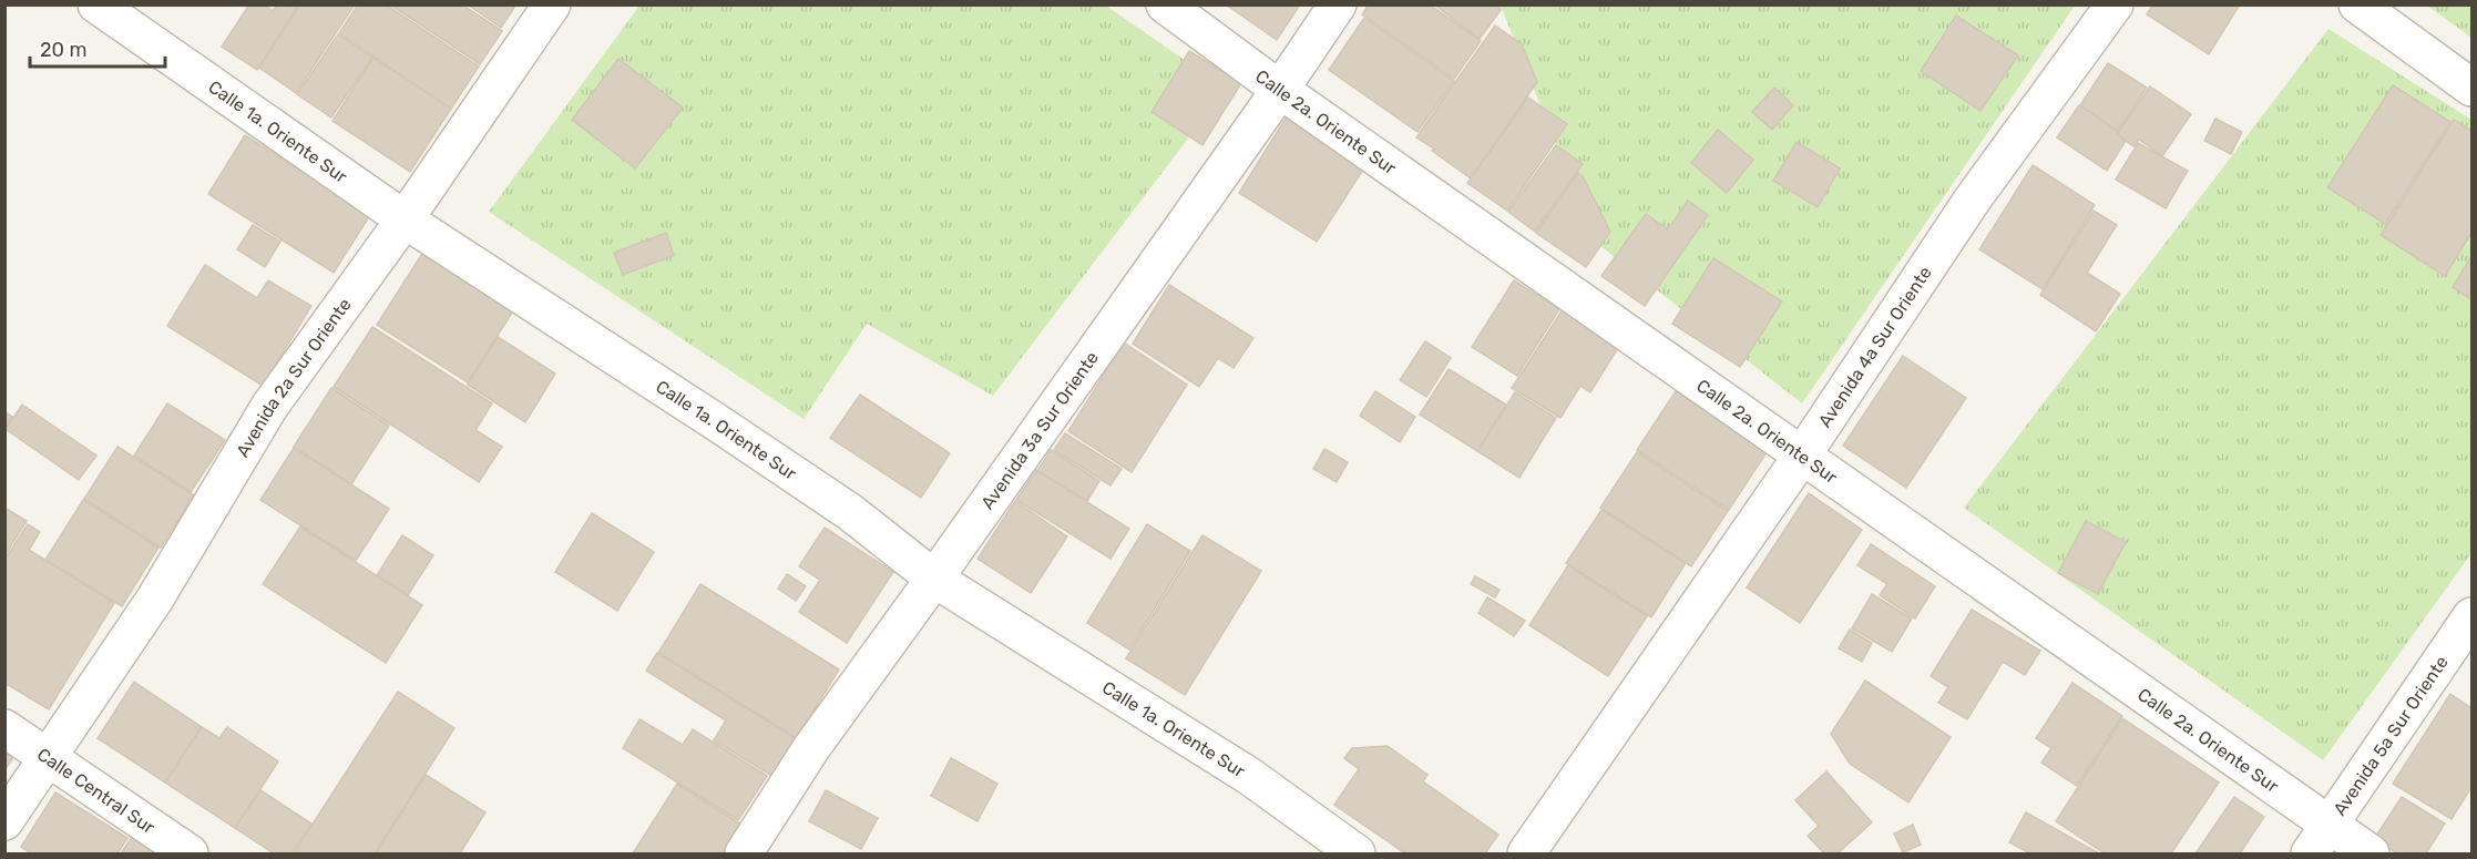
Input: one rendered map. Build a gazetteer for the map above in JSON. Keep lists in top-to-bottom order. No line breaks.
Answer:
{"streets":{"street":["Calle 2a. Oriente Sur","Calle 1a. Oriente Sur","Avenida 4a Sur Oriente","Avenida 2a Sur Oriente","Avenida 3a Sur Oriente","Avenida 5a Sur Oriente","Calle Central Sur"]},"crossings":[["Calle 2a. Oriente Sur","Avenida 4a Sur Oriente"],["Calle 2a. Oriente Sur","Avenida 3a Sur Oriente"],["Calle 2a. Oriente Sur","Avenida 5a Sur Oriente"],["Calle 1a. Oriente Sur","Avenida 2a Sur Oriente"],["Calle 1a. Oriente Sur","Avenida 3a Sur Oriente"],["Avenida 2a Sur Oriente","Calle Central Sur"]],"scale_bar":"20 m"}
